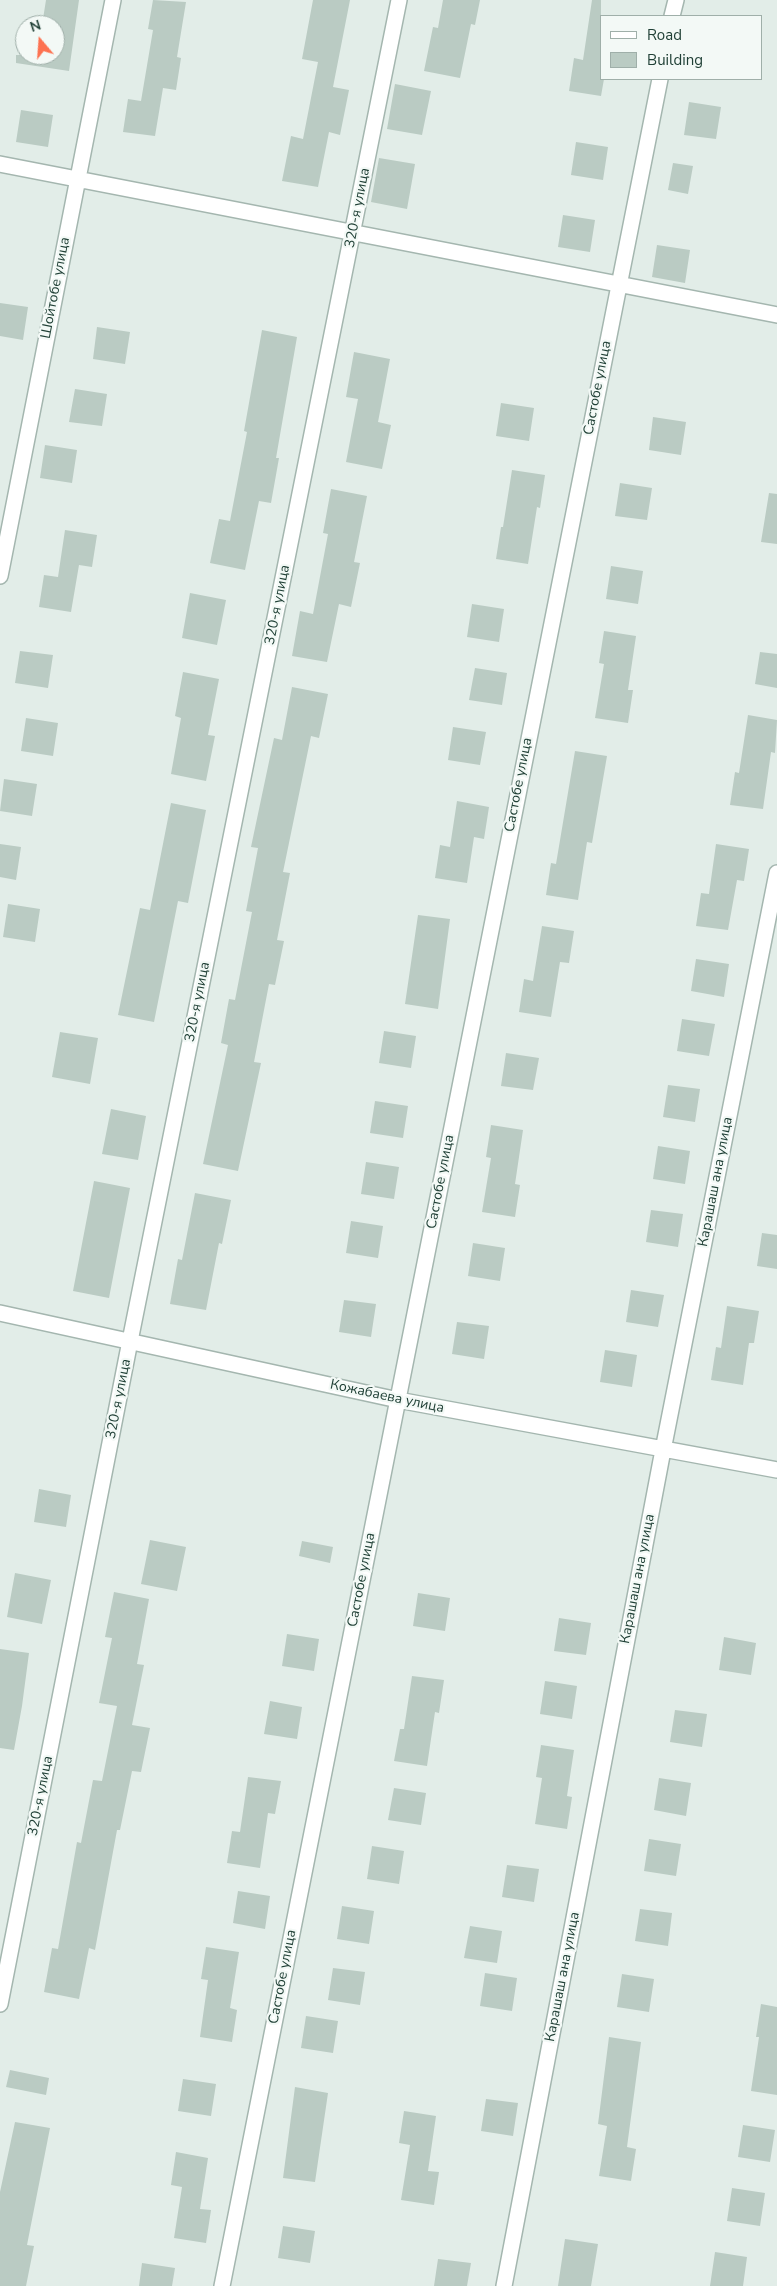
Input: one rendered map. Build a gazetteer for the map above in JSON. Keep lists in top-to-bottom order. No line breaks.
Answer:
{"streets":{"street":["320-я улица","Шойтобе улица","Састобе улица","Карашаш ана улица","Кожабаева улица"]},"crossings":[["320-я улица","Кожабаева улица"],["Састобе улица","Кожабаева улица"],["Карашаш ана улица","Кожабаева улица"]],"legend":["Road","Building"],"north":"top"}
